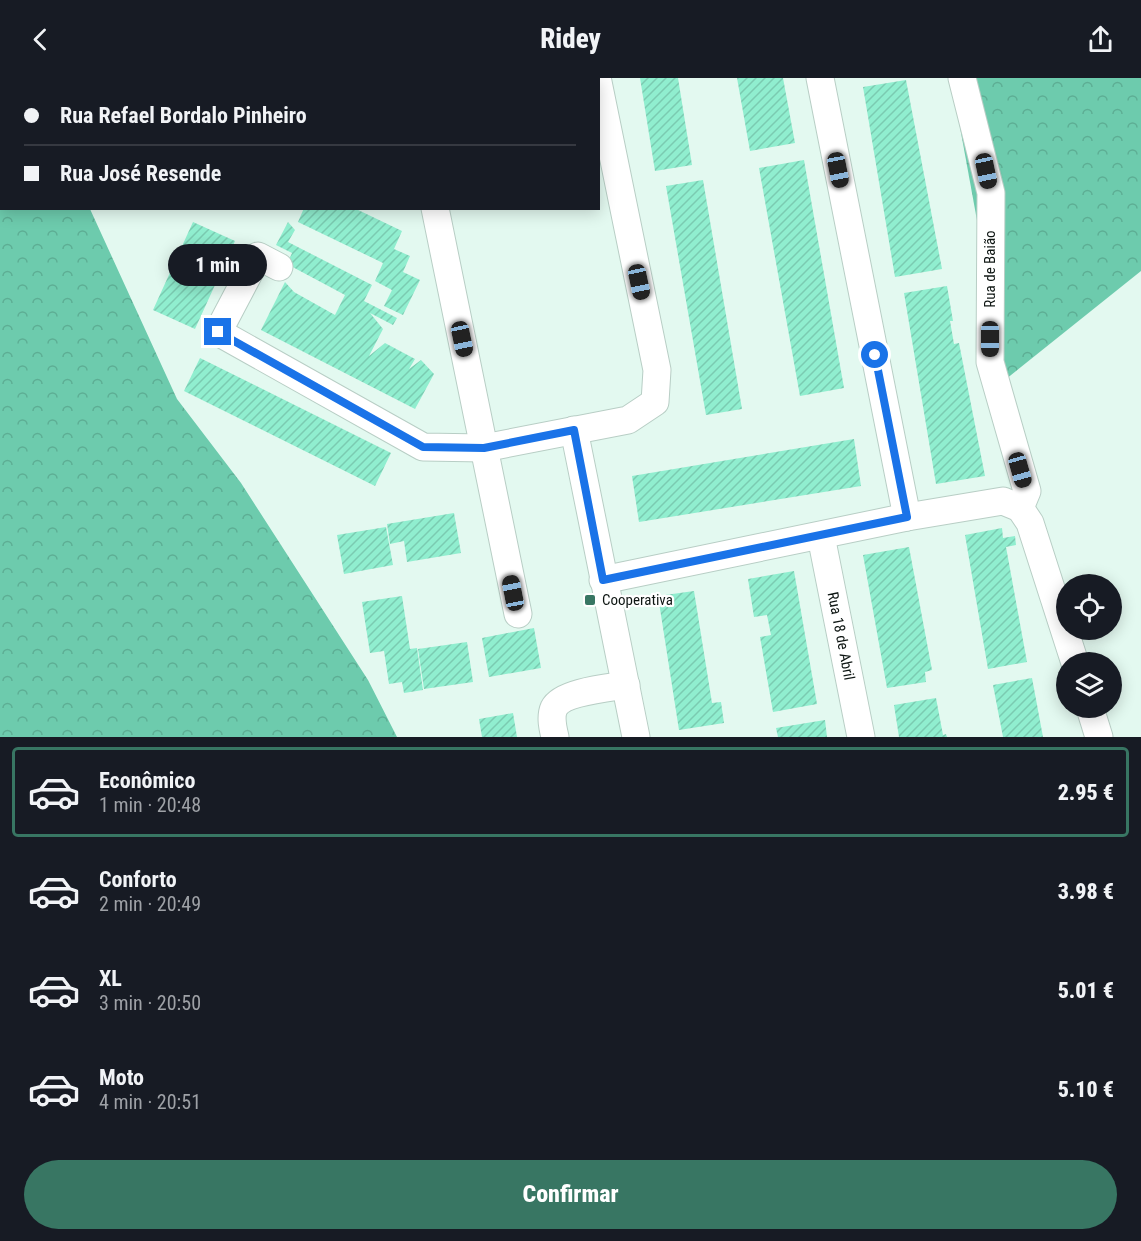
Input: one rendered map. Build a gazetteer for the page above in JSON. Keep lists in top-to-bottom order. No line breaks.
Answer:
{"streets":{"street":["Rua de Baião","Rua 18 de Abril"]},"places":{"transit":["Cooperativa"]},"page":{"header":"Ridey","banner":["Rua Refael Bordalo Pinheiro","Rua José Resende"],"bubble":"1 min","list":[{"name":"Econômico","note":"1 min · 20:48","value":"2.95 €"},{"name":"Conforto","note":"2 min · 20:49","value":"3.98 €"},{"name":"XL","note":"3 min · 20:50","value":"5.01 €"},{"name":"Moto","note":"4 min · 20:51","value":"5.10 €"}],"buttons":"Confirmar"}}
